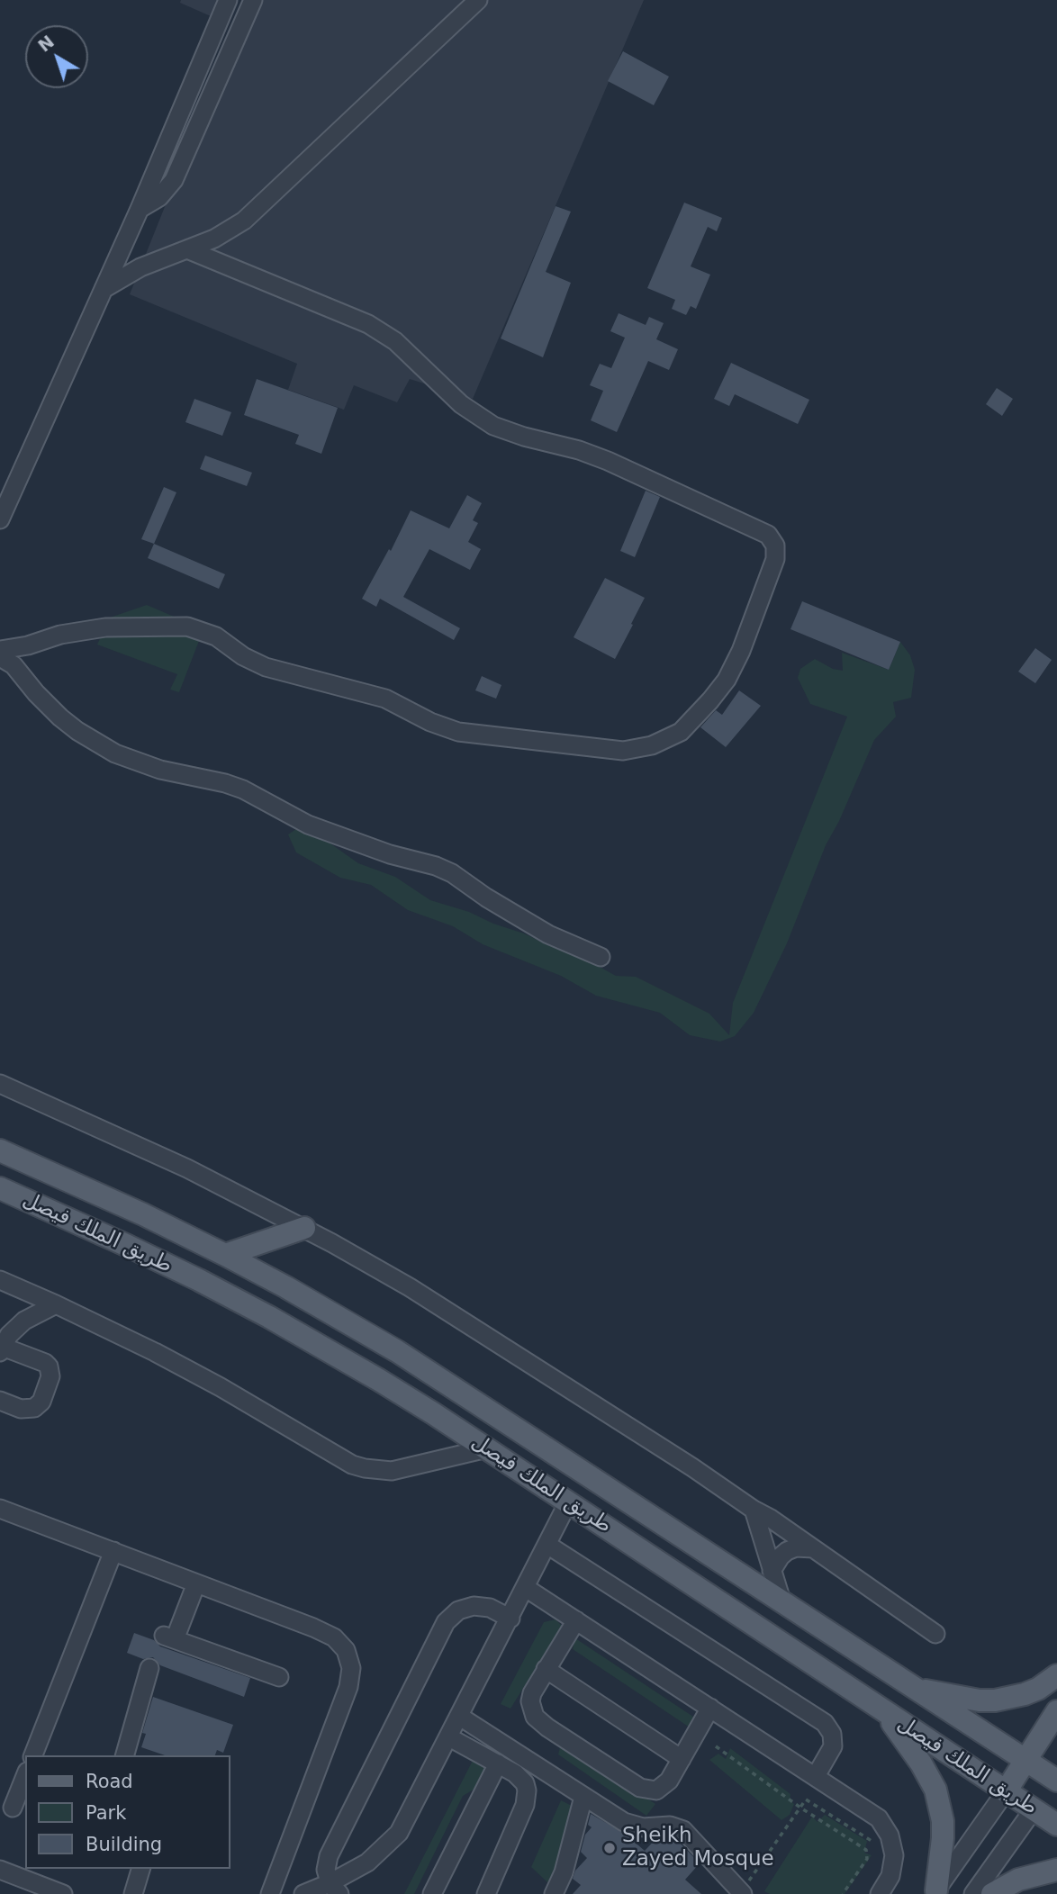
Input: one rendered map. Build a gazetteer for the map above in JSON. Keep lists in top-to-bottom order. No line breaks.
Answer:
{"streets":{"main road":["طريق الملك فيصل"]},"places":["Sheikh Zayed Mosque"],"legend":["Road","Park","Building"],"north":"top left"}
